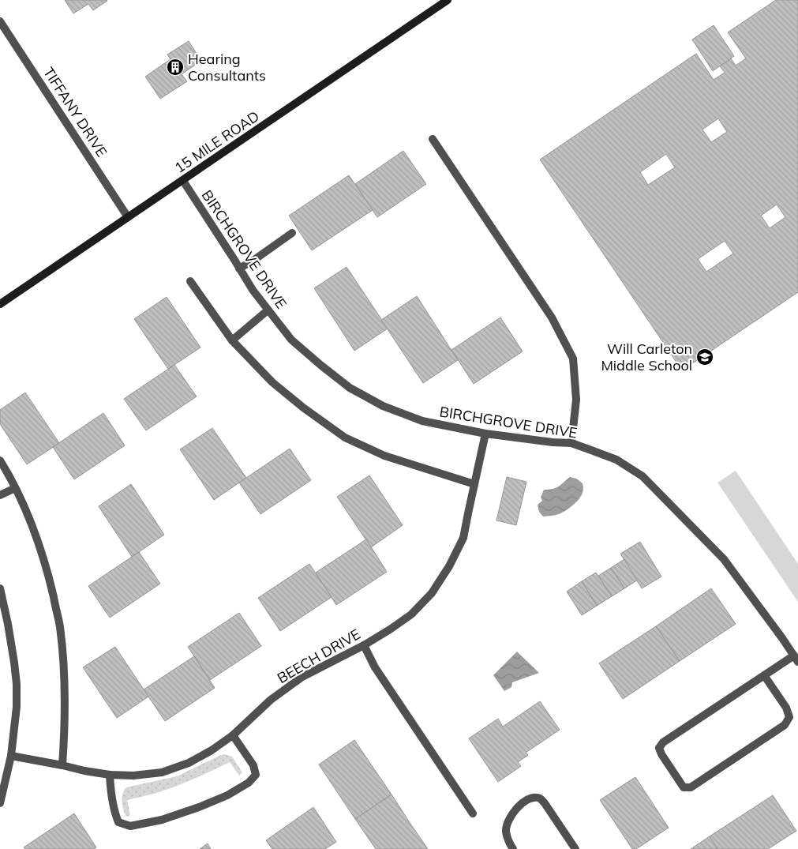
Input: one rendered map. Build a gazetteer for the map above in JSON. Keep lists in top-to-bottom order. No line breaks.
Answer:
{"streets":{"main road":["15 MILE ROAD"],"street":["TIFFANY DRIVE","BIRCHGROVE DRIVE","BEECH DRIVE"]},"crossings":[["TIFFANY DRIVE","15 MILE ROAD"],["15 MILE ROAD","BIRCHGROVE DRIVE"],["BIRCHGROVE DRIVE","BEECH DRIVE"]],"places":{"building":["Hearing Consultants"],"school or university":["Will Carleton Middle School"]}}
